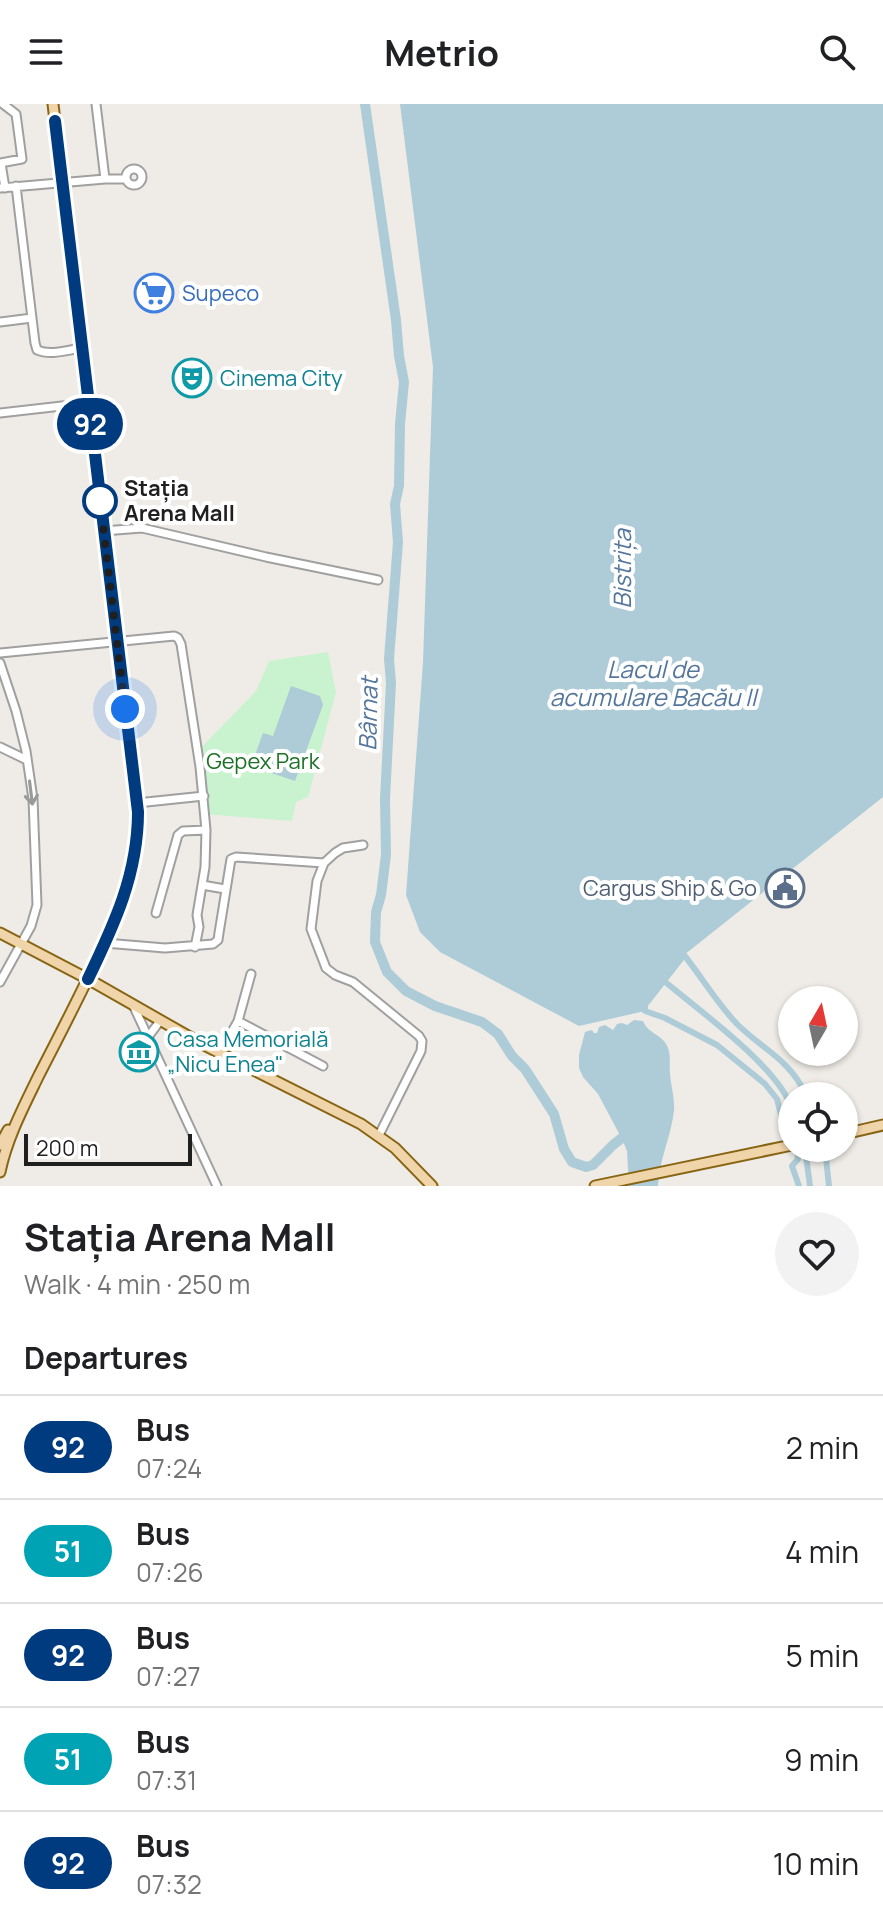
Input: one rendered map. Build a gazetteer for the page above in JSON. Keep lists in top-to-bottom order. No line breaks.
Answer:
{"water":["Bistrița","Lacul de acumulare Bacău II","Bârnat"],"parks":["Gepex Park"],"places":{"supermarket":["Supeco"],"theatre":["Cinema City"],"other":["Stația Arena Mall"],"public building":["Cargus Ship & Go"],"museum":["Casa Memorială „Nicu Enea\""]},"lines":["bus line 92"],"scale_bar":"200 m","north":"top","page":{"header":"Metrio","on_map":"92","scale":"200 m","heading":[["Stația Arena Mall","Walk · 4 min · 250 m"],"Departures"],"list":[{"mark":"92","name":"Bus","note":"07:24","value":"2 min"},{"mark":"51","name":"Bus","note":"07:26","value":"4 min"},{"mark":"92","name":"Bus","note":"07:27","value":"5 min"},{"mark":"51","name":"Bus","note":"07:31","value":"9 min"},{"mark":"92","name":"Bus","note":"07:32","value":"10 min"}]}}
